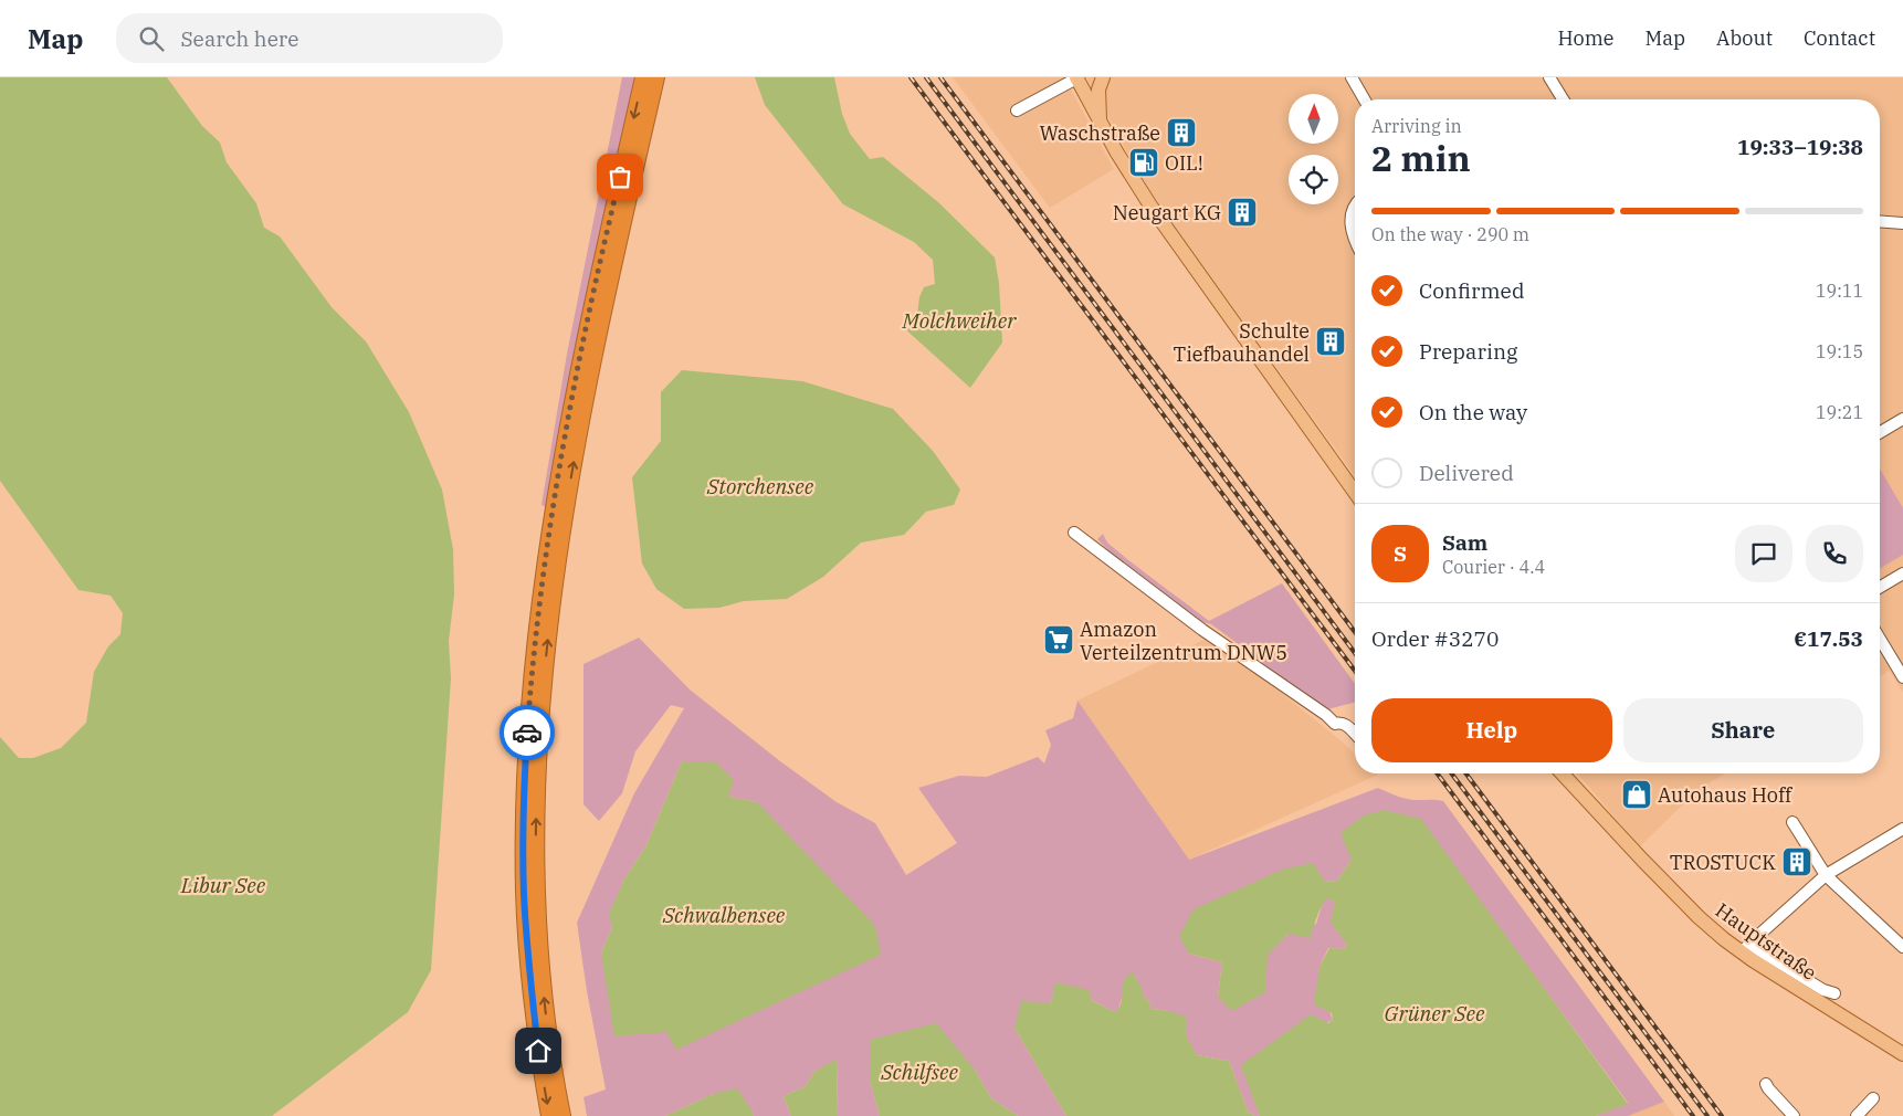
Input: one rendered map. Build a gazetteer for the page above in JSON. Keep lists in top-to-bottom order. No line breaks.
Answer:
{"streets":{"main road":["Hauptstraße"]},"water":["Molchweiher","Storchensee","Libur See","Schwalbensee","Grüner See","Schilfsee"],"places":{"building":["Waschstraße","Neugart KG","Schulte Tiefbauhandel","TROSTUCK"],"fuel station":["OIL!"],"supermarket":["Amazon Verteilzentrum DNW5"],"shop":["Autohaus Hoff"]},"north":"top","page":{"header":"Map","search":"Search here","nav":["Home","Map","About","Contact"],"heading":["2 min","Arriving in","19:33–19:38"],"panel":["Sam","Courier · 4.4","Order #3270","€17.53"],"bar":"On the way · 290 m","list":[["Confirmed","19:11"],["Preparing","19:15"],["On the way","19:21"],"Delivered"],"round":"S","buttons":["Help","Share"]}}
